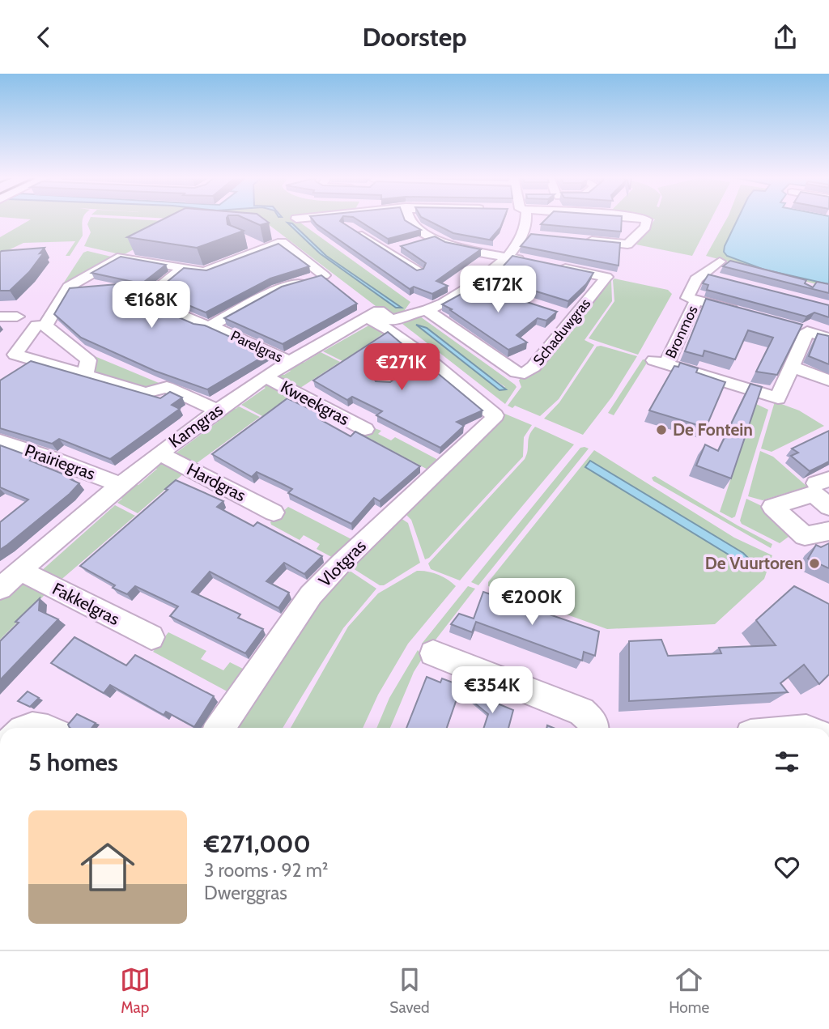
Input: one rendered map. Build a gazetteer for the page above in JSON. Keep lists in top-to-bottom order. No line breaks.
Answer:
{"streets":{"street":["Schaduwgras","Bronmos","Parelgras","Kweekgras","Kamgras","Prairiegras","Hardgras","Vlotgras","Fakkelgras"]},"crossings":[["Schaduwgras","Kamgras"],["Parelgras","Kamgras"],["Kweekgras","Kamgras"],["Kamgras","Prairiegras"],["Kamgras","Hardgras"],["Kamgras","Fakkelgras"]],"places":["De Fontein","De Vuurtoren"],"page":{"header":"Doorstep","price":["€172K","€168K","€271K","€200K","€354K"],"heading":"5 homes","list":[{"name":"€271,000","note":"3 rooms · 92 m² · Dwerggras"}],"tabs":["Map","Saved","Home"]}}
